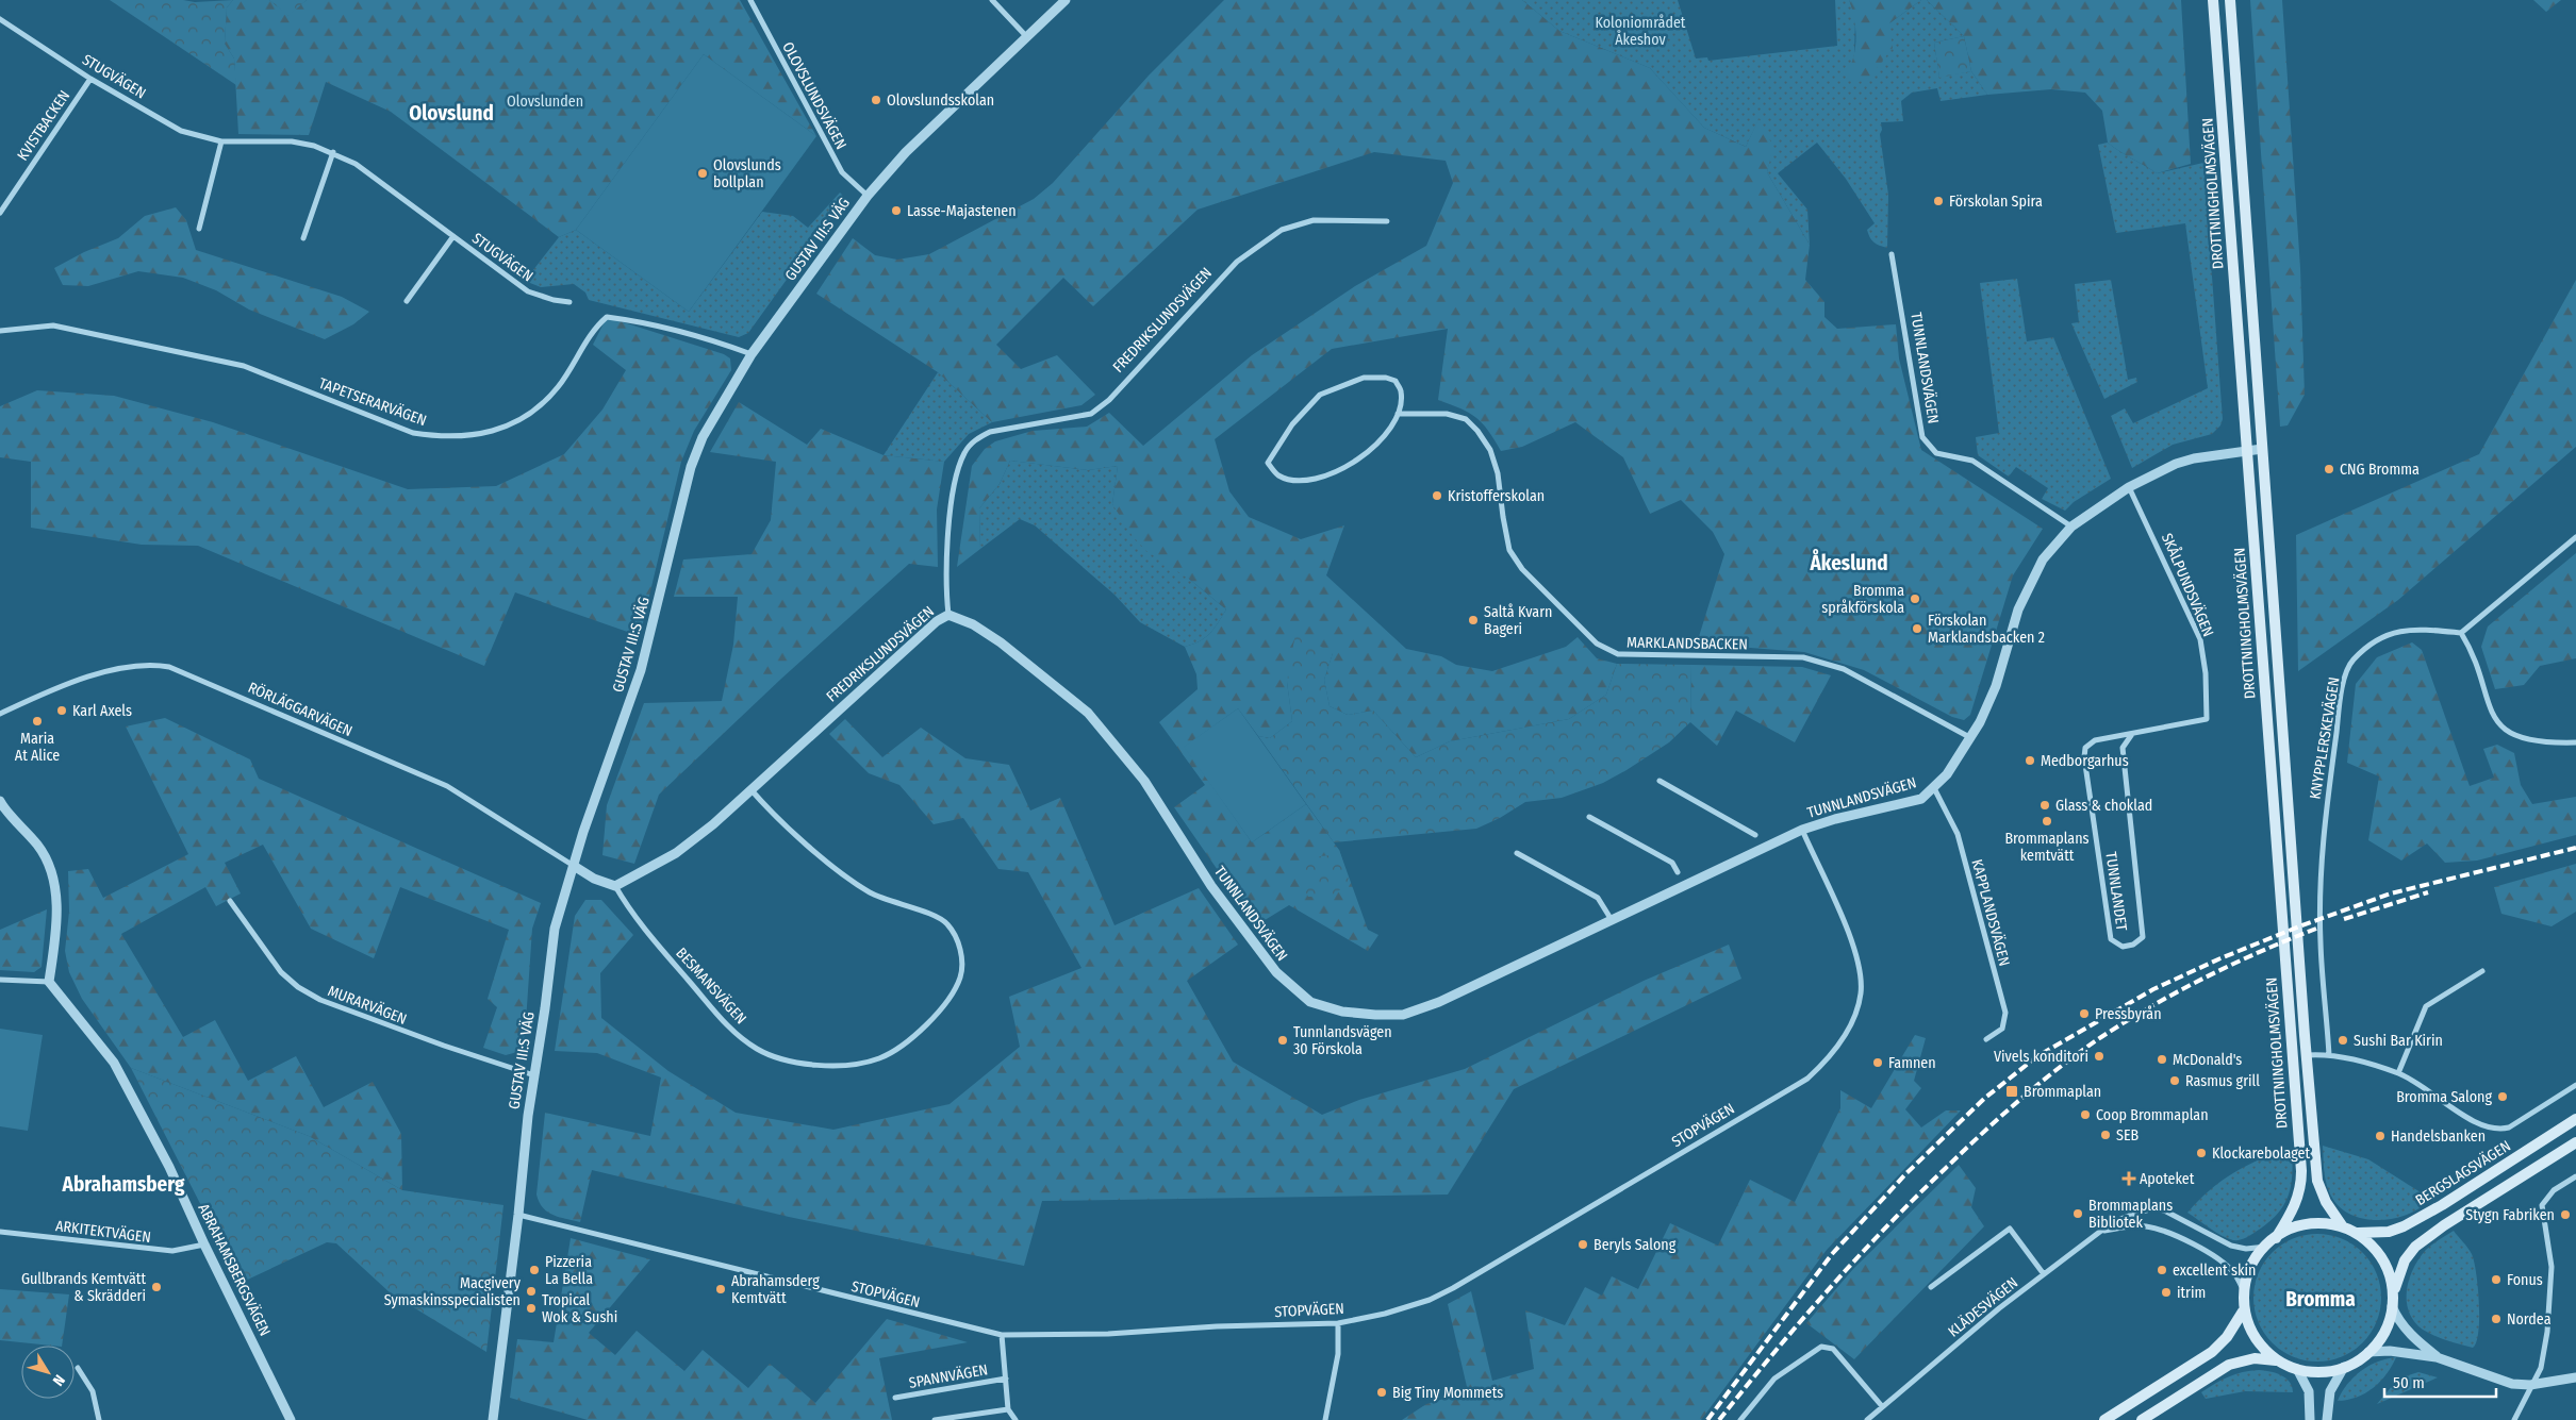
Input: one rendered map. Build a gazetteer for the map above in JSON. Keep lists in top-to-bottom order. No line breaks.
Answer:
{"streets":{"main road":["DROTTNINGHOLMSVÄGEN","BERGSLAGSVÄGEN"],"street":["STUGVÄGEN","OLOVSLUNDSVÄGEN","KVISTBACKEN","GUSTAV III:S VÄG","FREDRIKSLUNDSVÄGEN","TUNNLANDSVÄGEN","TAPETSERARVÄGEN","SKÅLPUNDSVÄGEN","MARKLANDSBACKEN","RÖRLÄGGARVÄGEN","KNYPPLERSKEVÄGEN","TUNNLANDET","KAPPLANDSVÄGEN","BESMANSVÄGEN","MURARVÄGEN","STOPVÄGEN","ARKITEKTVÄGEN","ABRAHAMSBERGSVÄGEN","KLÄDESVÄGEN","SPANNVÄGEN"]},"crossings":[["STUGVÄGEN","KVISTBACKEN"],["OLOVSLUNDSVÄGEN","GUSTAV III:S VÄG"],["DROTTNINGHOLMSVÄGEN","TUNNLANDSVÄGEN"],["DROTTNINGHOLMSVÄGEN","BERGSLAGSVÄGEN"],["DROTTNINGHOLMSVÄGEN","KLÄDESVÄGEN"],["GUSTAV III:S VÄG","TAPETSERARVÄGEN"],["GUSTAV III:S VÄG","RÖRLÄGGARVÄGEN"],["GUSTAV III:S VÄG","MURARVÄGEN"],["GUSTAV III:S VÄG","STOPVÄGEN"],["FREDRIKSLUNDSVÄGEN","TUNNLANDSVÄGEN"],["FREDRIKSLUNDSVÄGEN","BESMANSVÄGEN"],["TUNNLANDSVÄGEN","SKÅLPUNDSVÄGEN"],["TUNNLANDSVÄGEN","MARKLANDSBACKEN"],["TUNNLANDSVÄGEN","KAPPLANDSVÄGEN"],["TUNNLANDSVÄGEN","STOPVÄGEN"],["SKÅLPUNDSVÄGEN","TUNNLANDET"],["STOPVÄGEN","SPANNVÄGEN"],["BERGSLAGSVÄGEN","KLÄDESVÄGEN"],["ARKITEKTVÄGEN","ABRAHAMSBERGSVÄGEN"]],"districts":["Olovslund","Åkeslund","Abrahamsberg","Bromma"],"parks":["Koloniområdet Åkeshov","Olovslunden"],"places":{"other":["Olovslundsskolan","Olovslunds bollplan","Förskolan Spira","Lasse-Majastenen","CNG Bromma","Kristofferskolan","Bromma språkförskola","Saltå Kvarn Bageri","Förskolan Marklandsbacken 2","Karl Axels","Maria At Alice","Medborgarhus","Glass & choklad","Brommaplans kemtvätt","Pressbyrån","Tunnlandsvägen 30 Förskola","Sushi Bar Kirin","Vivels konditori","McDonald's","Famnen","Rasmus grill","Bromma Salong","Coop Brommaplan","SEB","Handelsbanken","Klockarebolaget","Brommaplans Bibliotek","Stygn Fabriken","Beryls Salong","Pizzeria La Bella","excellent skin","Fonus","Gullbrands Kemtvätt & Skrädderi","Abrahamsderg Kemtvätt","Macgivery Symaskinsspecialisten","itrim","Tropical Wok & Sushi","Nordea","Big Tiny Mommets"],"transit":["Brommaplan"],"health":["Apoteket"]},"scale_bar":"50 m","north":"bottom right"}
